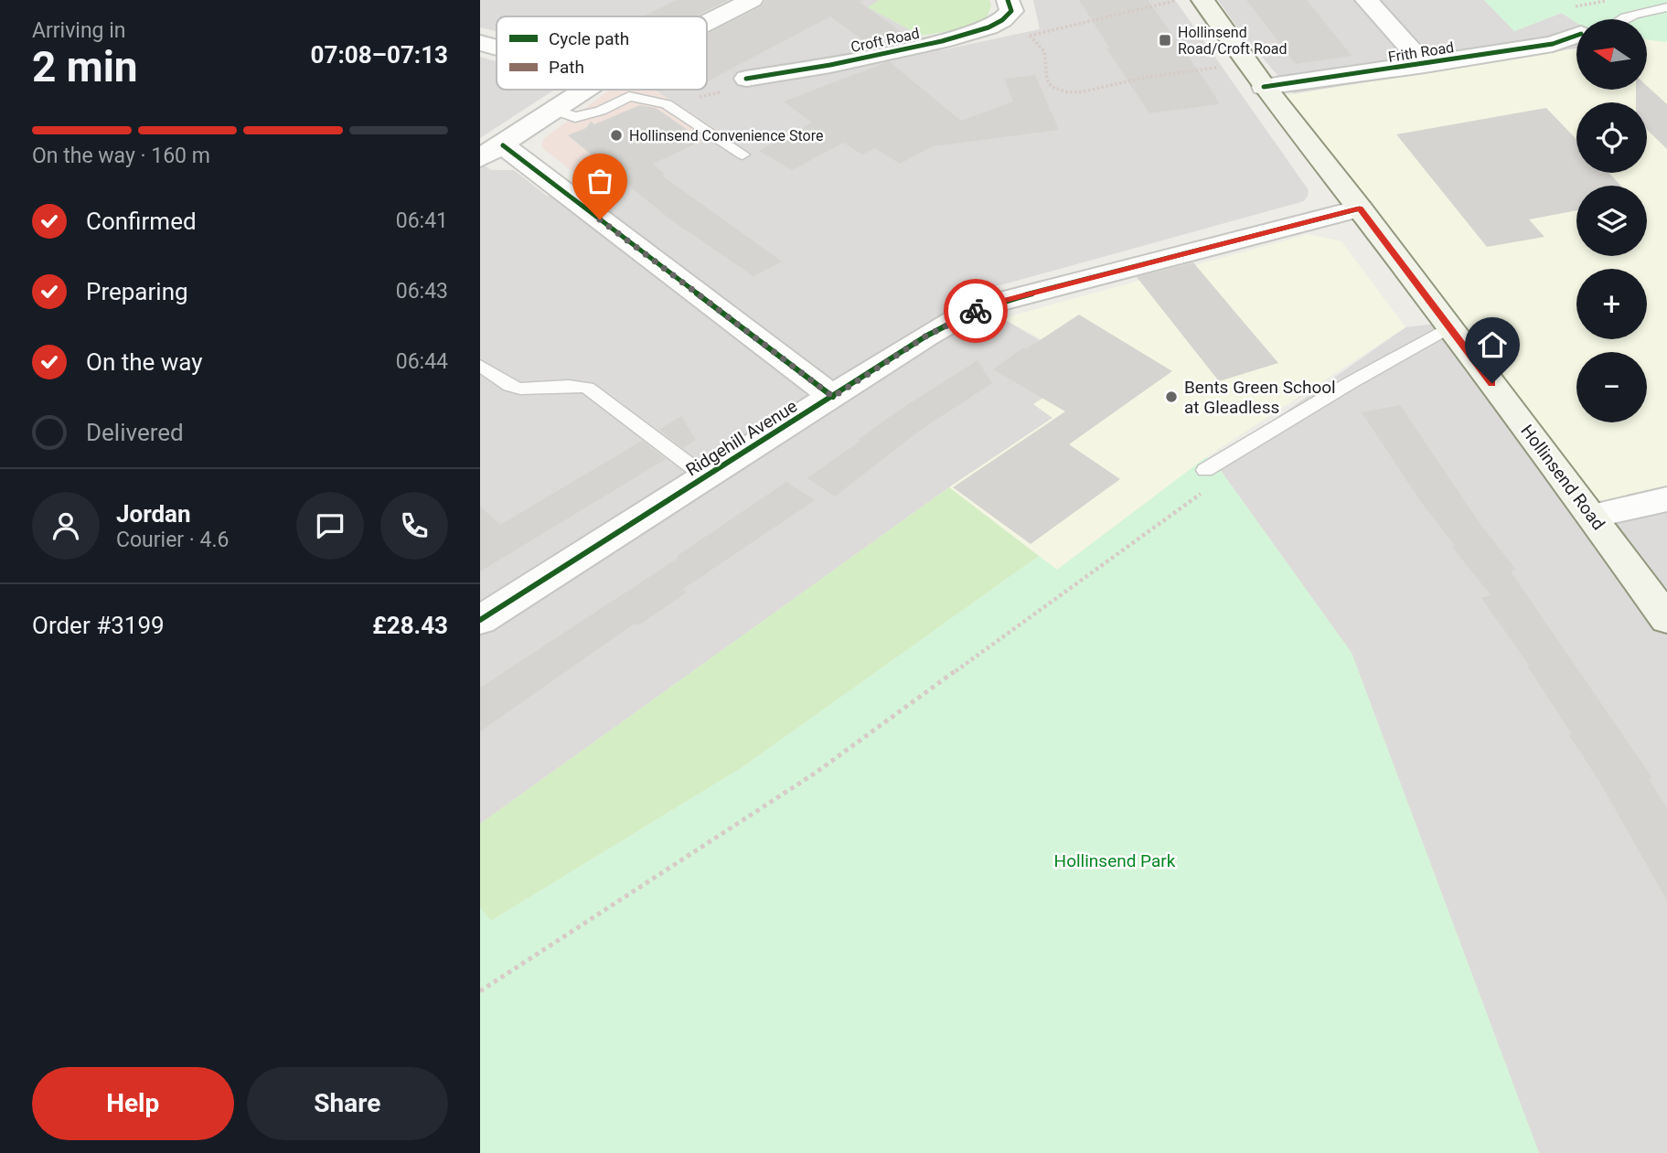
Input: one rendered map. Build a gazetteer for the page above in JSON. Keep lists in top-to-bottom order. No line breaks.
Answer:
{"streets":{"main road":["Hollinsend Road"],"street":["Croft Road","Frith Road","Ridgehill Avenue"]},"crossings":[["Frith Road","Hollinsend Road"],["Ridgehill Avenue","Hollinsend Road"]],"parks":["Hollinsend Park"],"places":{"transit":["Hollinsend Road/Croft Road"],"other":["Hollinsend Convenience Store","Bents Green School at Gleadless"]},"legend":["Cycle path","Path"],"north":"left","page":{"heading":["2 min","Arriving in","07:08–07:13"],"panel":["Jordan","Courier · 4.6","Order #3199","£28.43"],"map_buttons":["+","−"],"bar":"On the way · 160 m","list":[["Confirmed","06:41"],["Preparing","06:43"],["On the way","06:44"],"Delivered"],"buttons":["Help","Share"]}}
